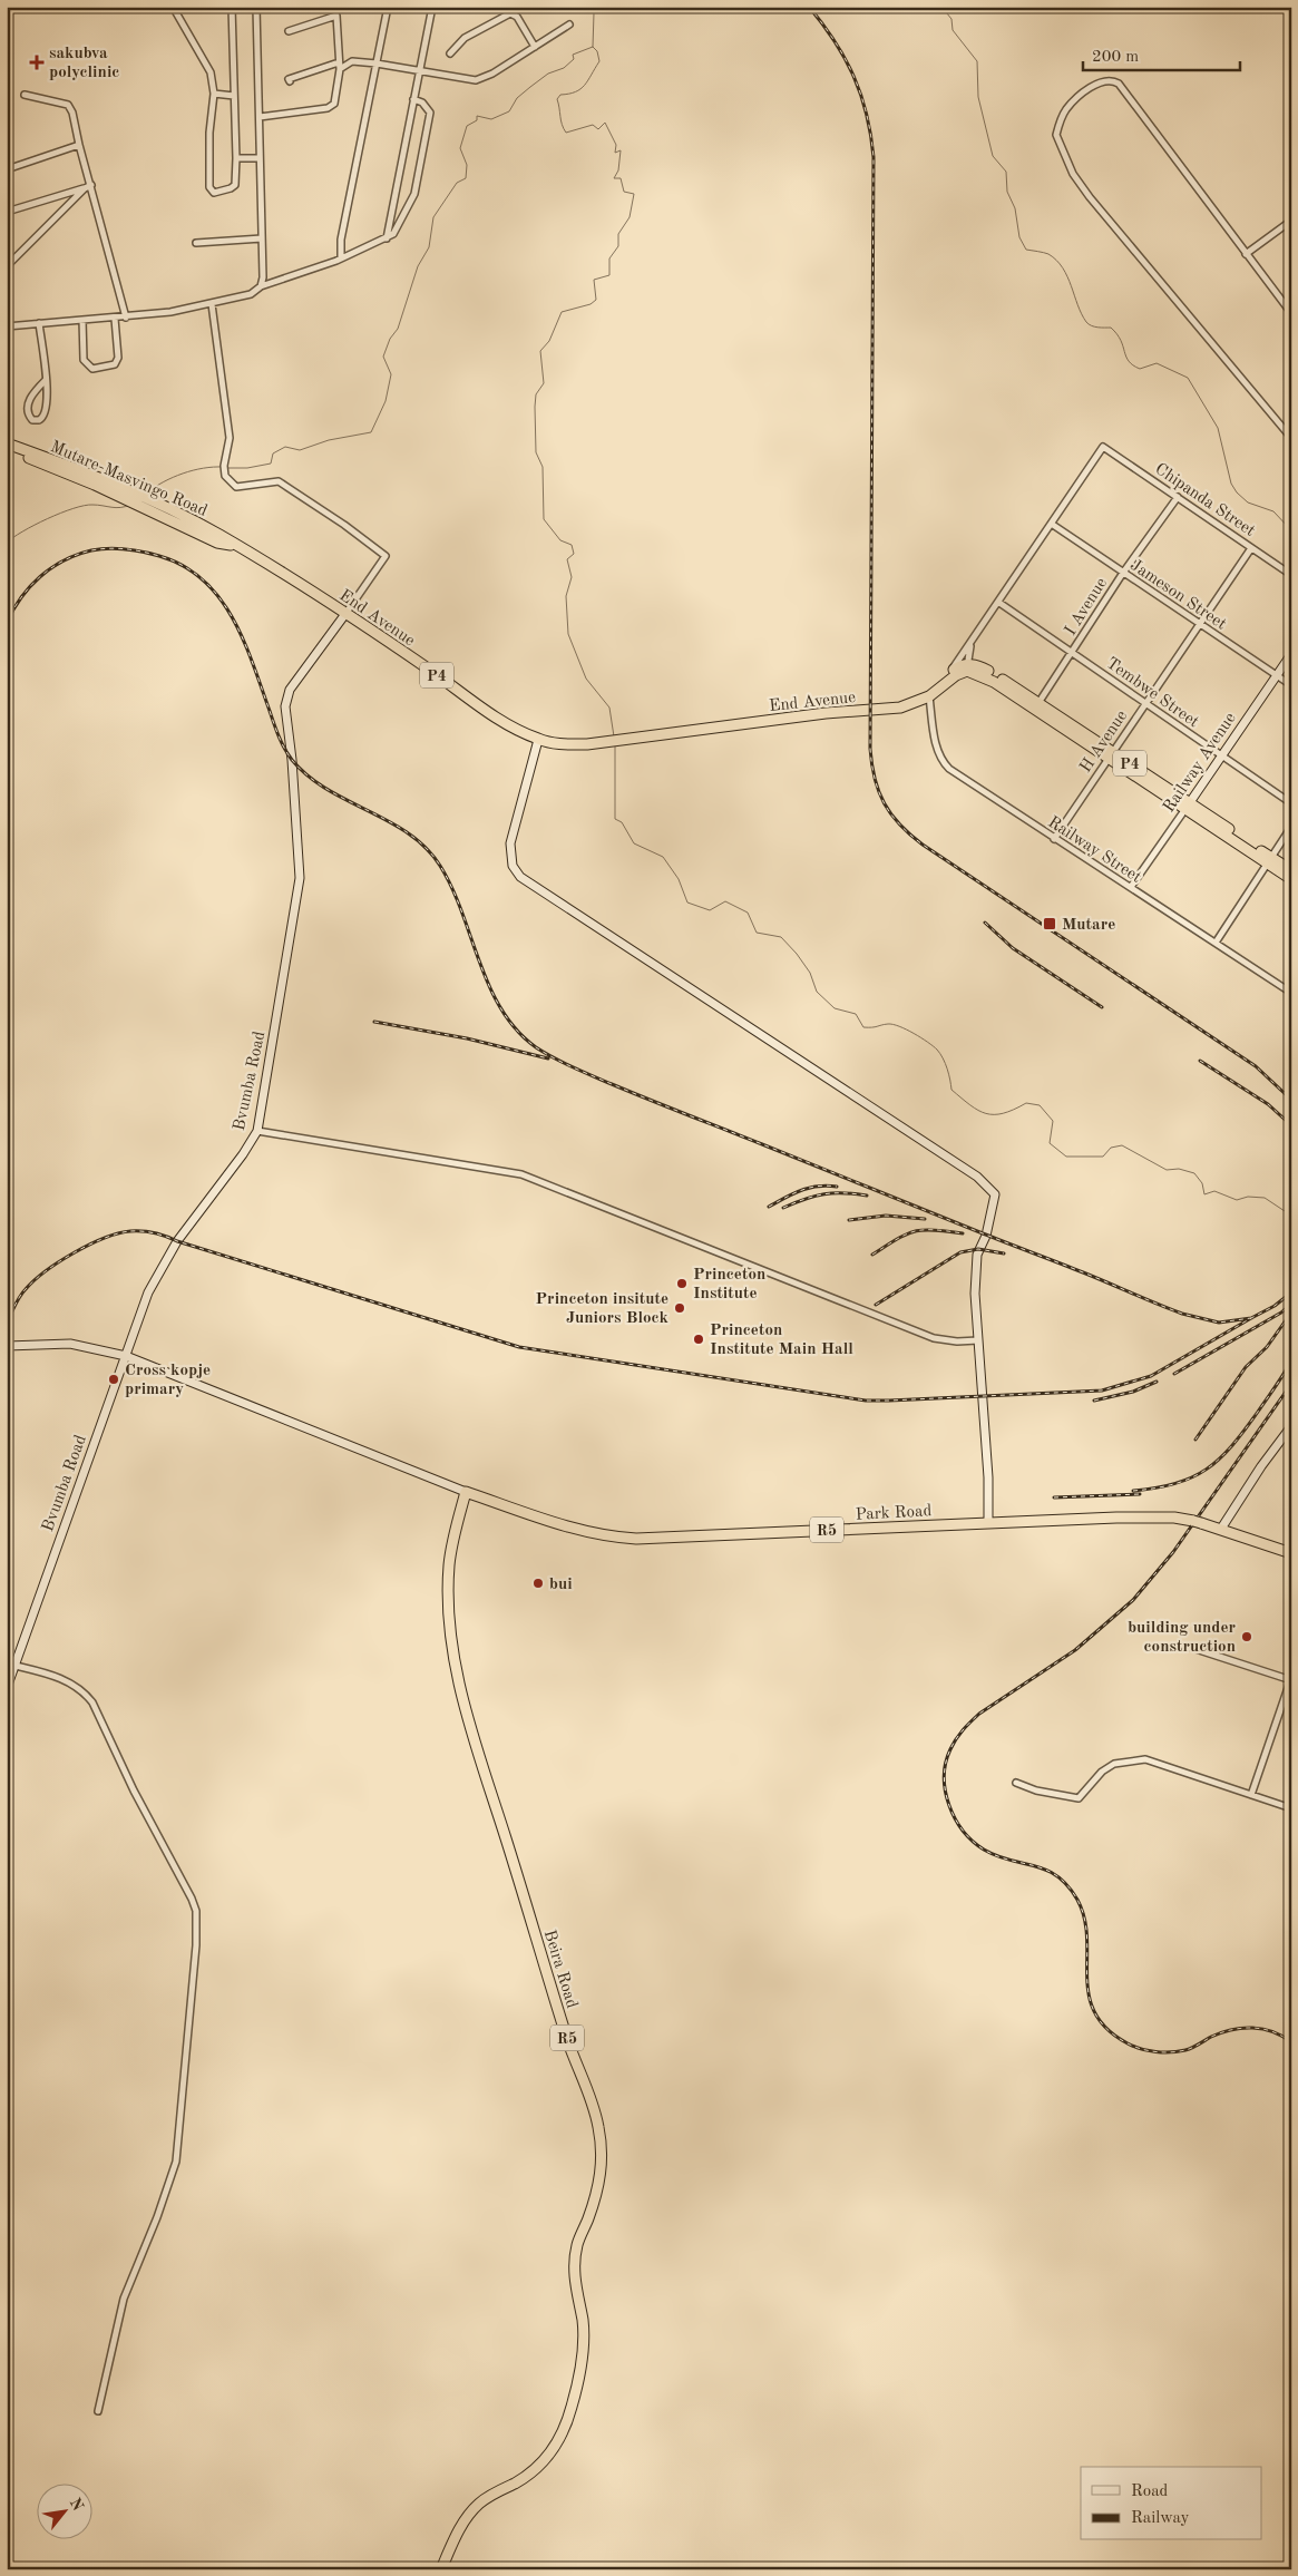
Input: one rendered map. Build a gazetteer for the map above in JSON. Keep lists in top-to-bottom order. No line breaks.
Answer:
{"streets":{"highway":["Mutare-Masvingo Road","End Avenue","P4","Park Road","R5","Beira Road"],"street":["Chipanda Street","Jameson Street","I Avenue","Tembwe Street","H Avenue","Railway Avenue","Railway Street","Bvumba Road"]},"crossings":[["Mutare-Masvingo Road","End Avenue"],["Chipanda Street","I Avenue"],["Chipanda Street","End Avenue"],["Chipanda Street","H Avenue"],["Jameson Street","I Avenue"],["Jameson Street","End Avenue"],["Jameson Street","H Avenue"],["Jameson Street","Railway Avenue"],["I Avenue","P4"],["I Avenue","Tembwe Street"],["End Avenue","P4"],["End Avenue","Tembwe Street"],["End Avenue","Railway Street"],["End Avenue","Bvumba Road"],["P4","H Avenue"],["P4","Railway Avenue"],["Tembwe Street","H Avenue"],["Tembwe Street","Railway Avenue"],["H Avenue","Railway Street"],["Railway Avenue","Railway Street"],["Park Road","Beira Road"]],"places":{"health":["sakubva polyclinic"],"transit":["Mutare"],"other":["Princeton Institute","Princeton insitute Juniors Block","Princeton Institute Main Hall","Cross kopje primary","bui","building under construction"]},"legend":["Road","Railway"],"scale_bar":"200 m","north":"top right"}
